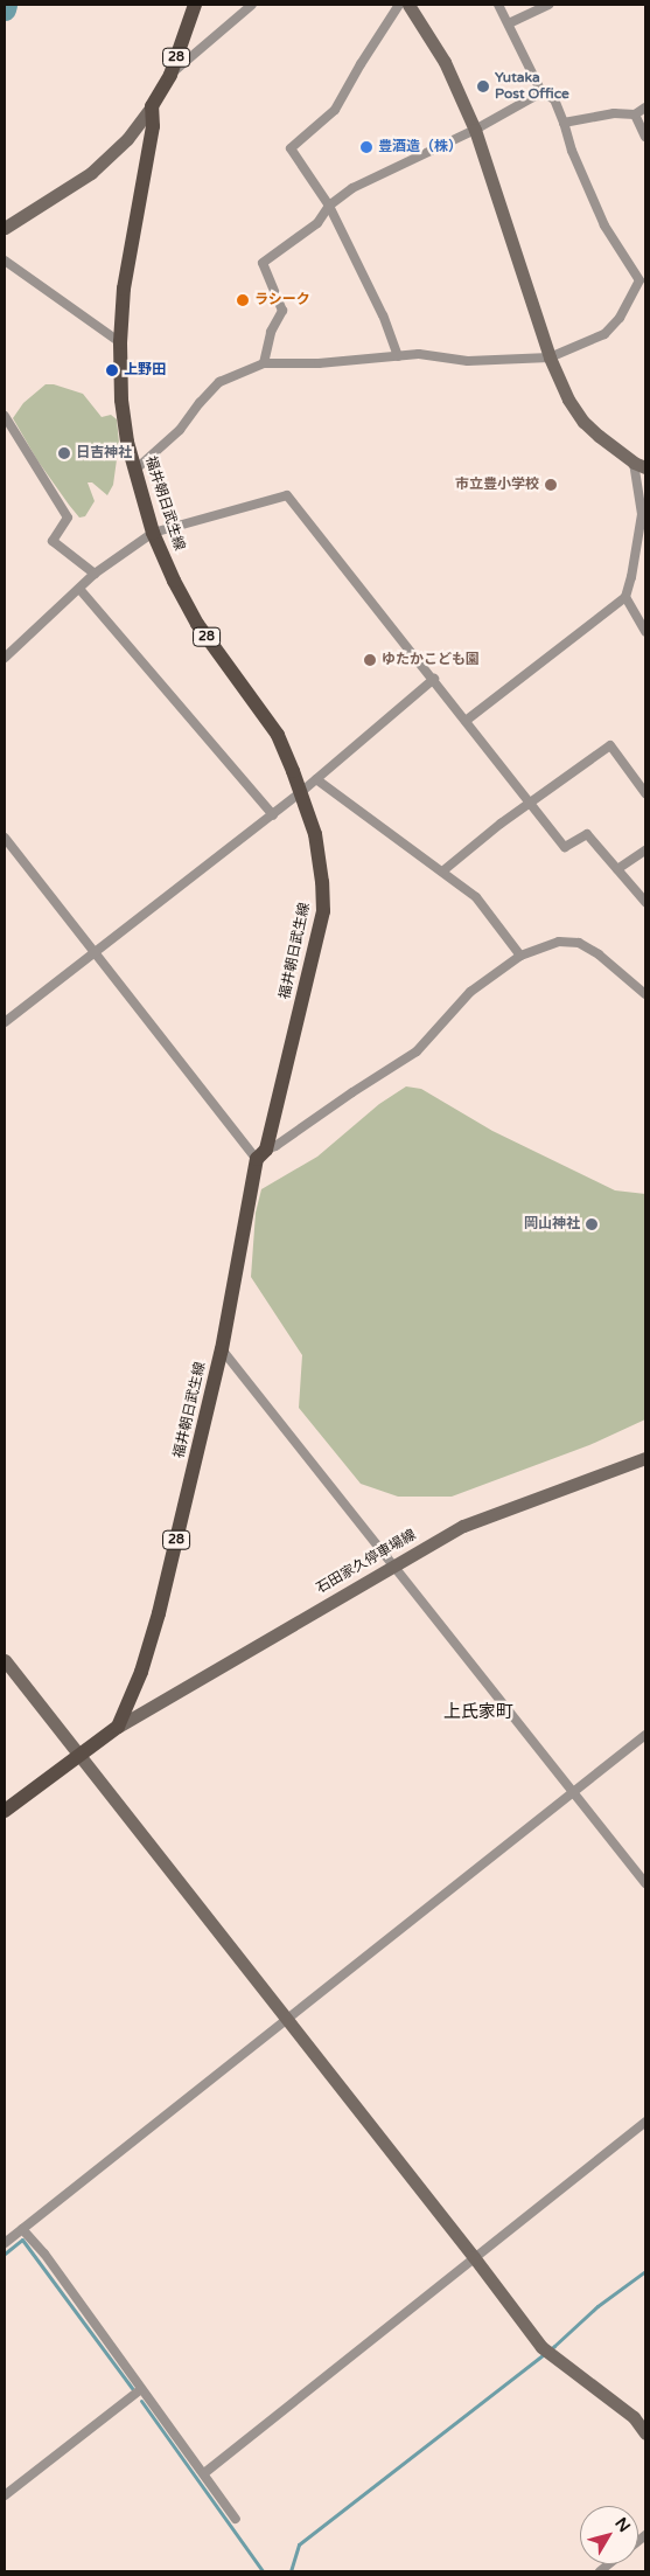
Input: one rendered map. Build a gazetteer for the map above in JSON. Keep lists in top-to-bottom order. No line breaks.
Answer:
{"streets":{"main road":["28","福井朝日武生線"],"street":["石田家久停車場線"]},"crossings":[["福井朝日武生線","石田家久停車場線"]],"districts":["上氏家町"],"places":["Yutaka Post Office","豊酒造（株）","ラシーク","上野田","日吉神社","市立豊小学校","ゆたかこども園","岡山神社"],"north":"top right"}
